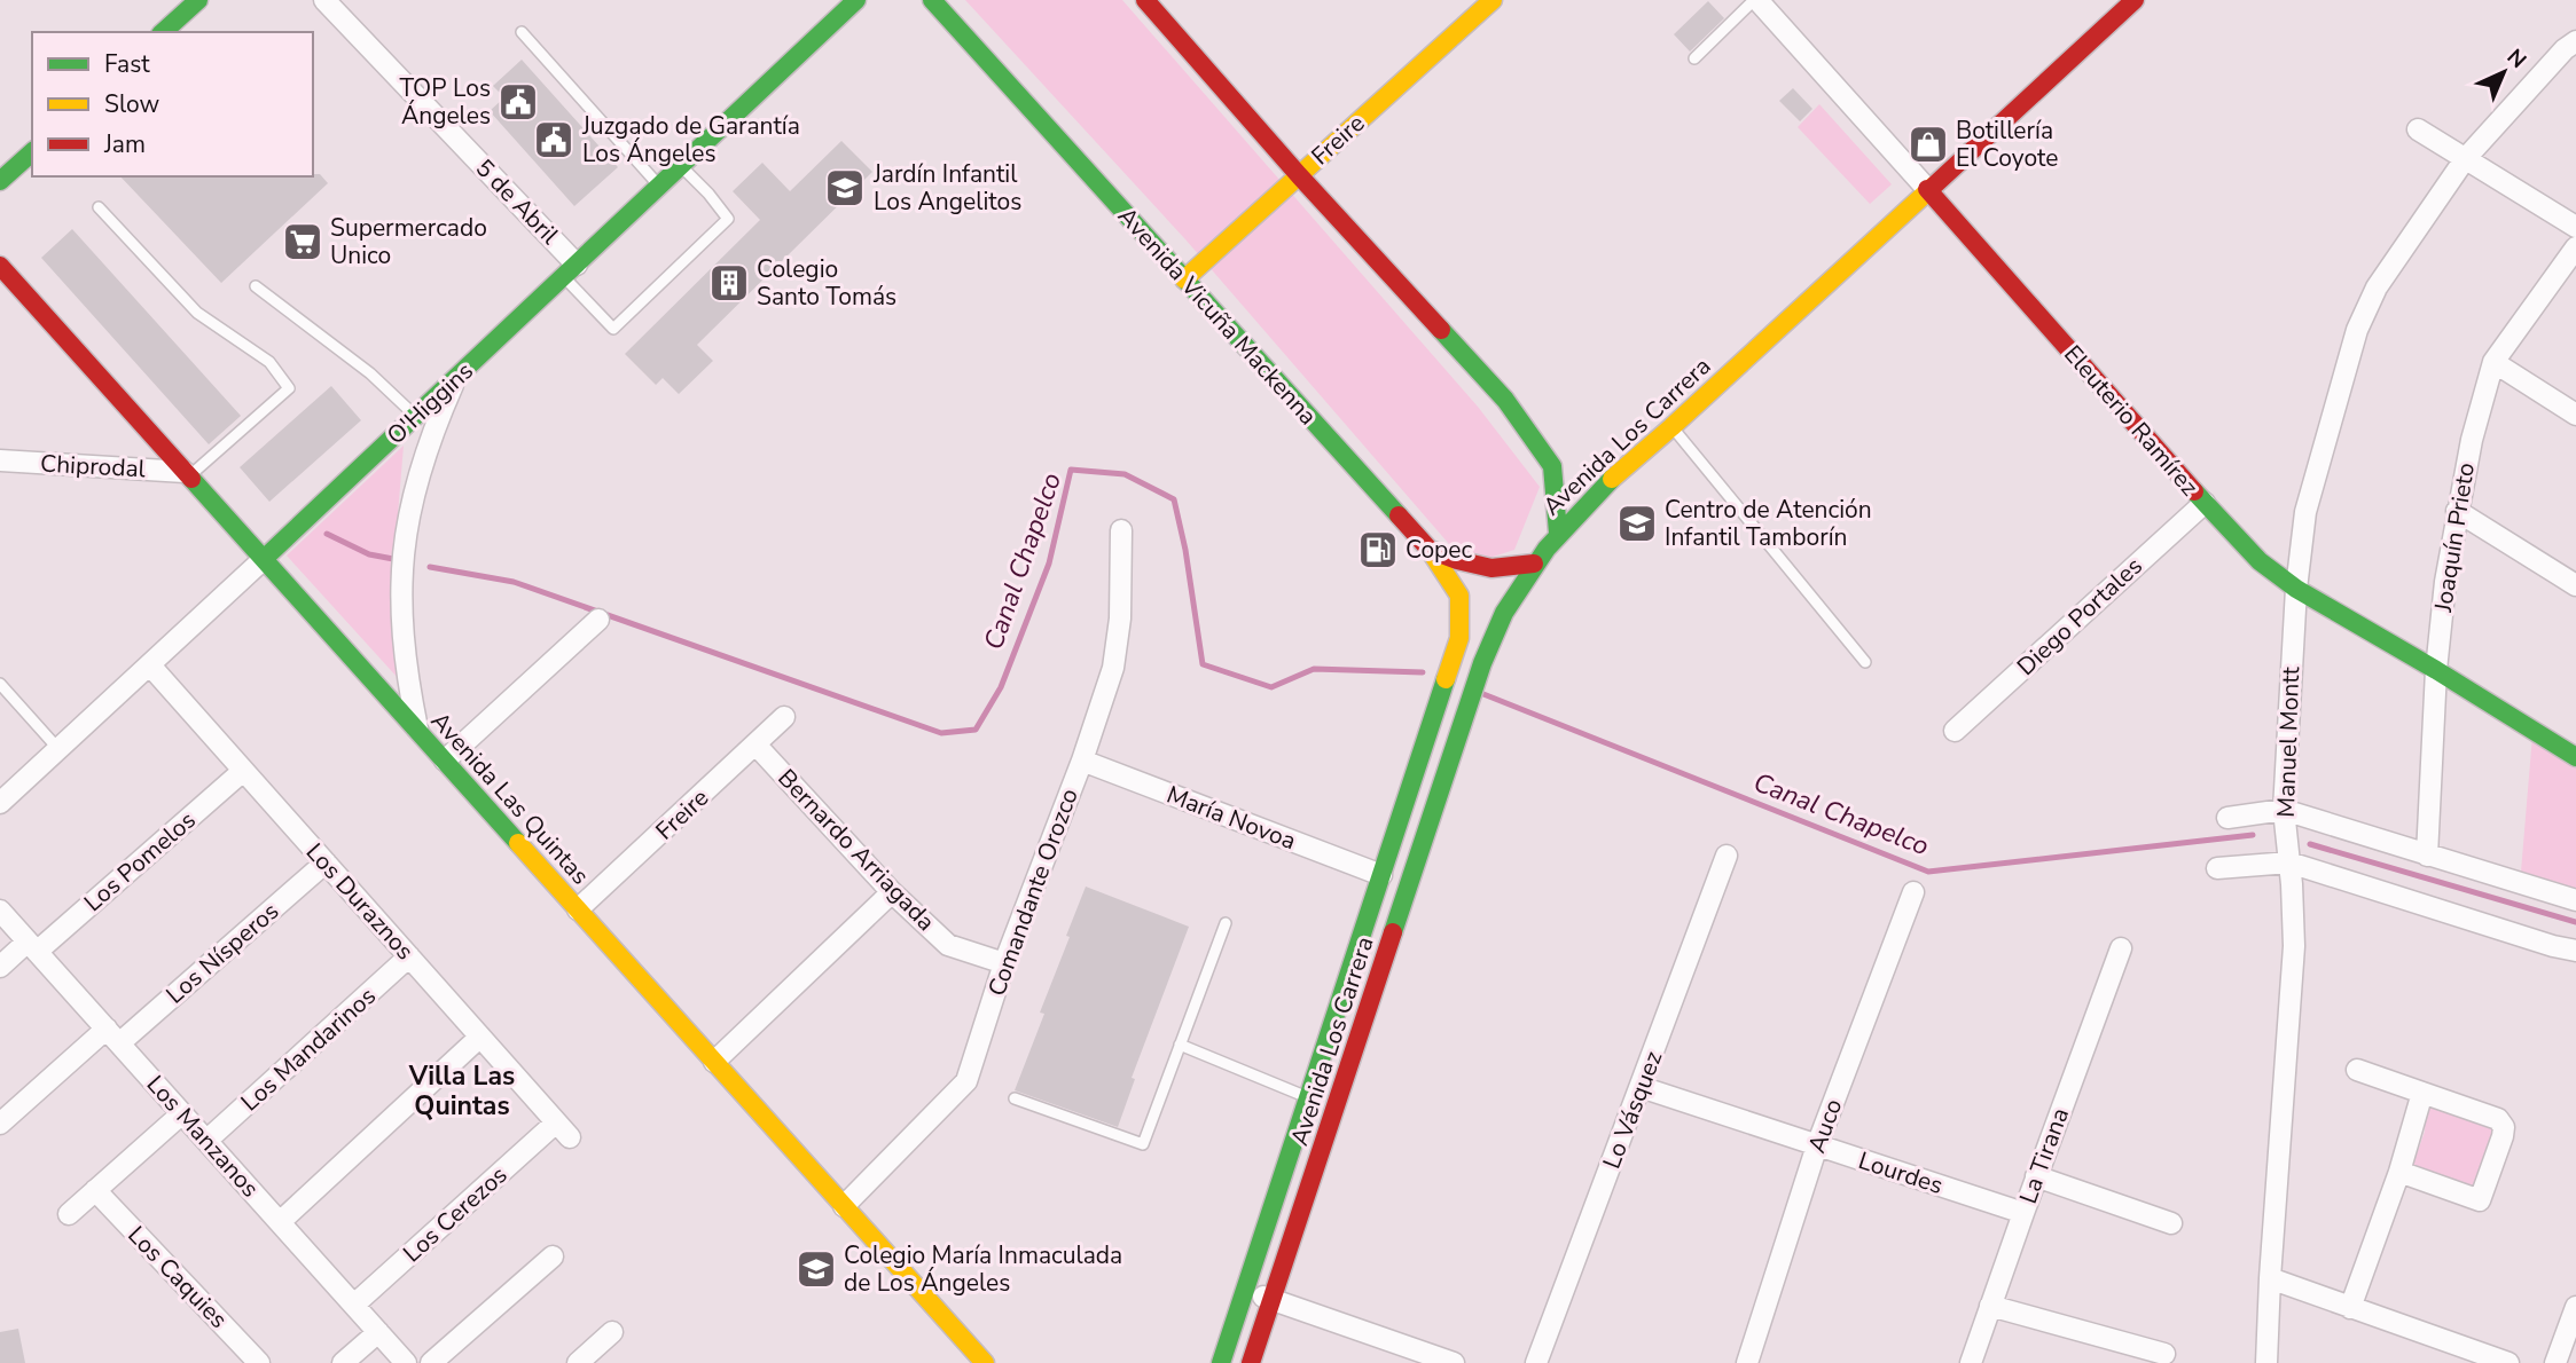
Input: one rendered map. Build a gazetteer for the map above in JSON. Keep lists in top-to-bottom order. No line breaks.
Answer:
{"streets":{"main road":["Freire","Avenida Vicuña Mackenna","O'Higgins","Eleuterio Ramírez","Avenida Los Carrera","Avenida Las Quintas"],"street":["5 de Abril","Chiprodal","Joaquín Prieto","Diego Portales","Manuel Montt","María Novoa","Bernardo Arriagada","Los Pomelos","Comandante Orozco","Los Duraznos","Los Nísperos","Los Mandarinos","Lo Vásquez","Auco","Los Manzanos","La Tirana","Lourdes","Los Cerezos","Los Caquies"]},"crossings":[["Freire","Avenida Vicuña Mackenna"],["Freire","Avenida Las Quintas"],["Freire","Bernardo Arriagada"],["5 de Abril","O'Higgins"],["Avenida Vicuña Mackenna","Avenida Los Carrera"],["O'Higgins","Avenida Las Quintas"],["O'Higgins","Los Duraznos"],["Eleuterio Ramírez","Avenida Los Carrera"],["Eleuterio Ramírez","Joaquín Prieto"],["Eleuterio Ramírez","Diego Portales"],["Eleuterio Ramírez","Manuel Montt"],["Avenida Los Carrera","María Novoa"],["Chiprodal","Avenida Las Quintas"],["Avenida Las Quintas","Comandante Orozco"],["María Novoa","Comandante Orozco"],["Bernardo Arriagada","Comandante Orozco"],["Los Pomelos","Los Duraznos"],["Los Pomelos","Los Manzanos"],["Los Duraznos","Los Nísperos"],["Los Duraznos","Los Mandarinos"],["Los Duraznos","Los Cerezos"],["Los Nísperos","Los Manzanos"],["Los Mandarinos","Los Manzanos"],["Lo Vásquez","Lourdes"],["Auco","Lourdes"],["Los Manzanos","Los Cerezos"],["La Tirana","Lourdes"]],"districts":["Villa Las Quintas"],"water":["Canal Chapelco"],"places":{"public building":["TOP Los Ángeles","Juzgado de Garantía Los Ángeles"],"shop":["Botillería El Coyote"],"school or university":["Jardín Infantil Los Angelitos","Centro de Atención Infantil Tamborín","Colegio María Inmaculada de Los Ángeles"],"supermarket":["Supermercado Unico"],"building":["Colegio Santo Tomás"],"fuel station":["Copec"]},"legend":["Fast","Slow","Jam"],"north":"top right"}
